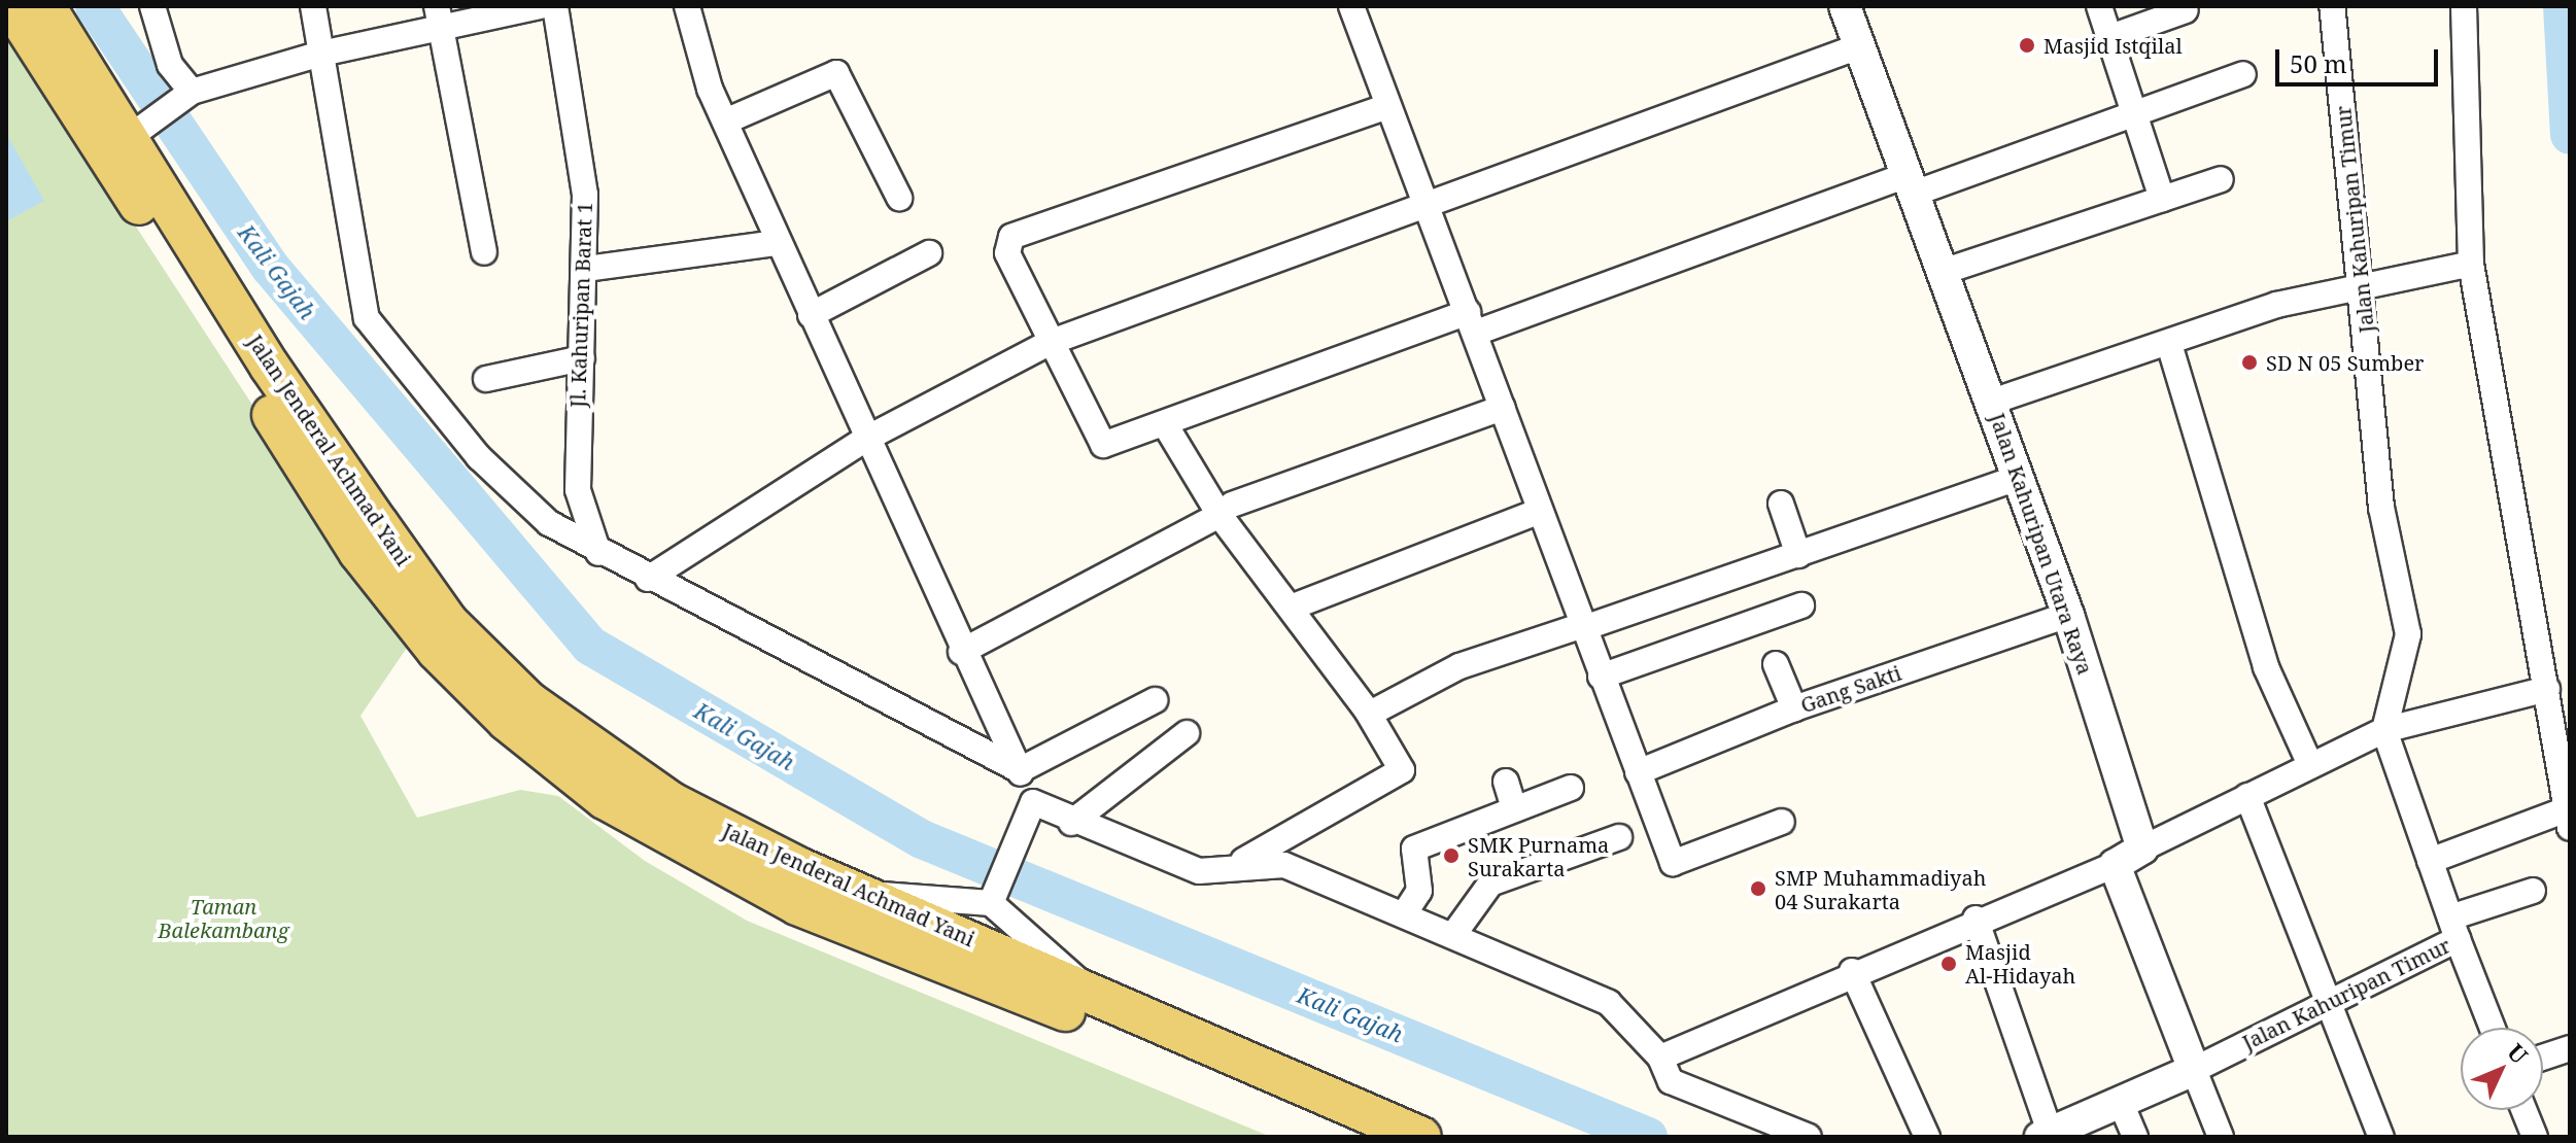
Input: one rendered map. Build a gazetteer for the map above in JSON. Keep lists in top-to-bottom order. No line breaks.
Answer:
{"streets":{"main road":["Jalan Jenderal Achmad Yani"],"street":["Jalan Kahuripan Timur","Jl. Kahuripan Barat 1","Jalan Kahuripan Utara Raya","Gang Sakti"]},"crossings":[["Jalan Kahuripan Utara Raya","Gang Sakti"]],"water":["Kali Gajah"],"parks":["Taman Balekambang"],"places":["Masjid Istqilal","SD N 05 Sumber","SMK Purnama Surakarta","SMP Muhammadiyah 04 Surakarta","Masjid Al-Hidayah"],"scale_bar":"50 m","north":"top right"}
